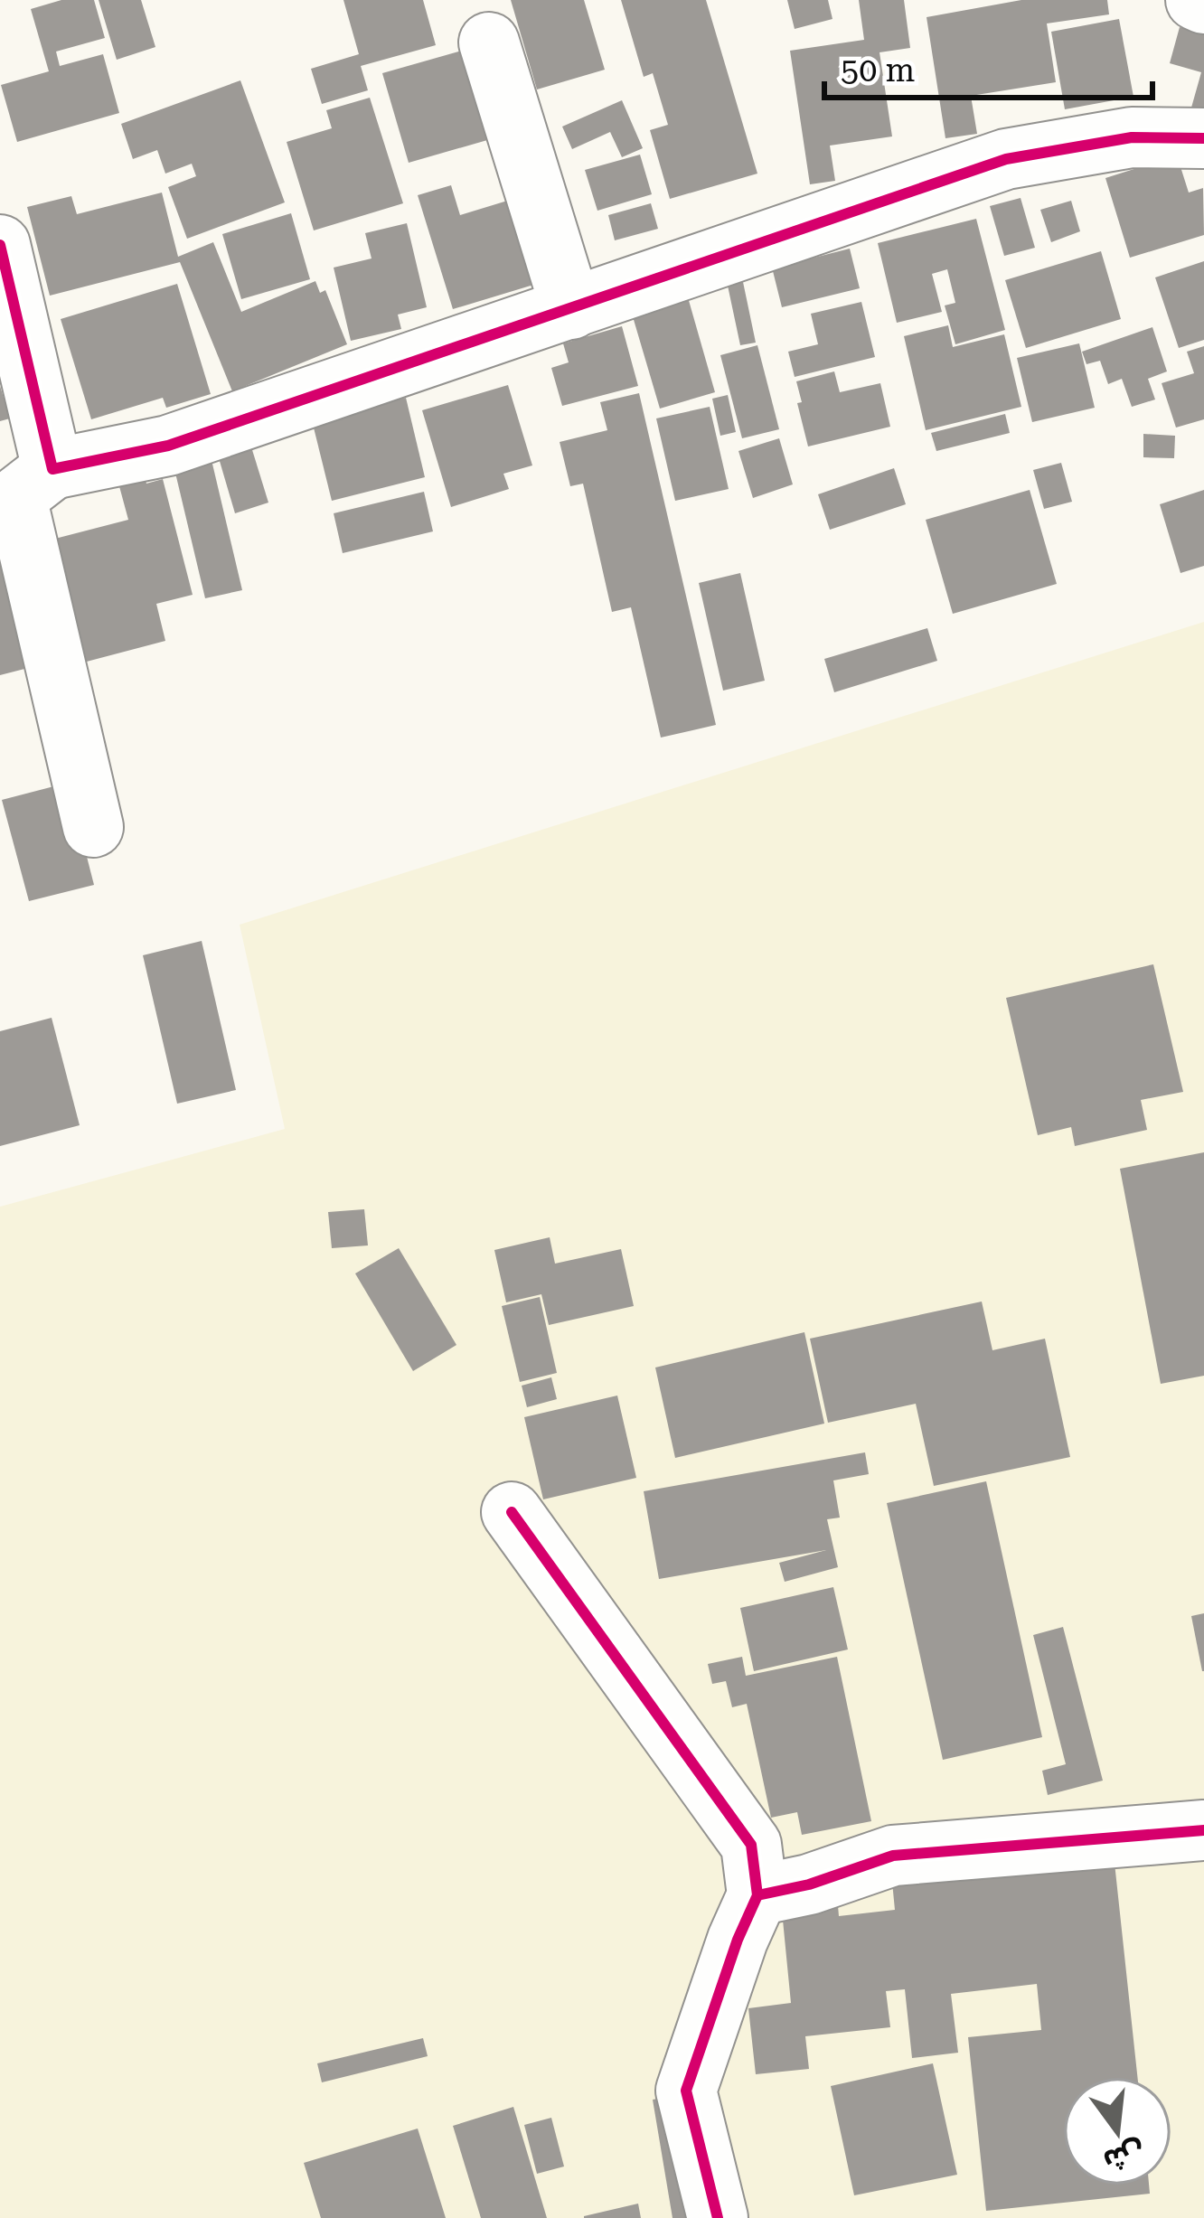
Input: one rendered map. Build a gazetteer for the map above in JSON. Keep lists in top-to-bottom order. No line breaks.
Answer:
{"scale_bar":"50 m","north":"bottom"}
